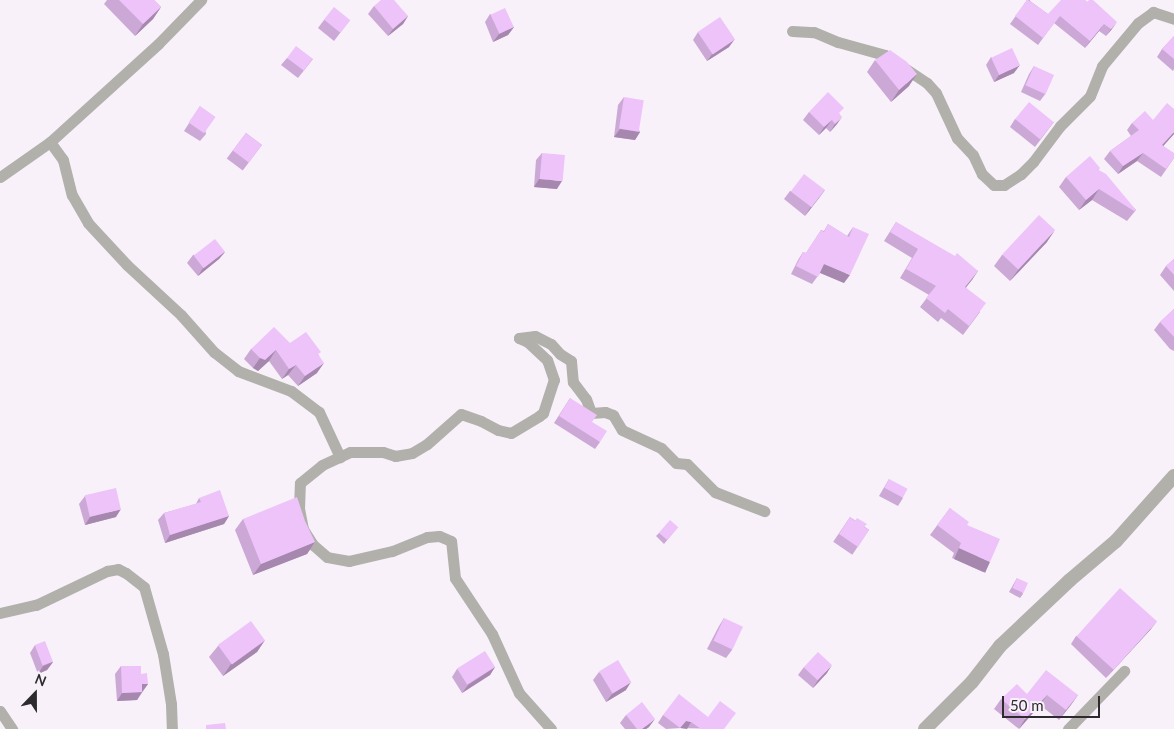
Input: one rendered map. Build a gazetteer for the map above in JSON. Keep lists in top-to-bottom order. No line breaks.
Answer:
{"scale_bar":"50 m","north":"top"}
